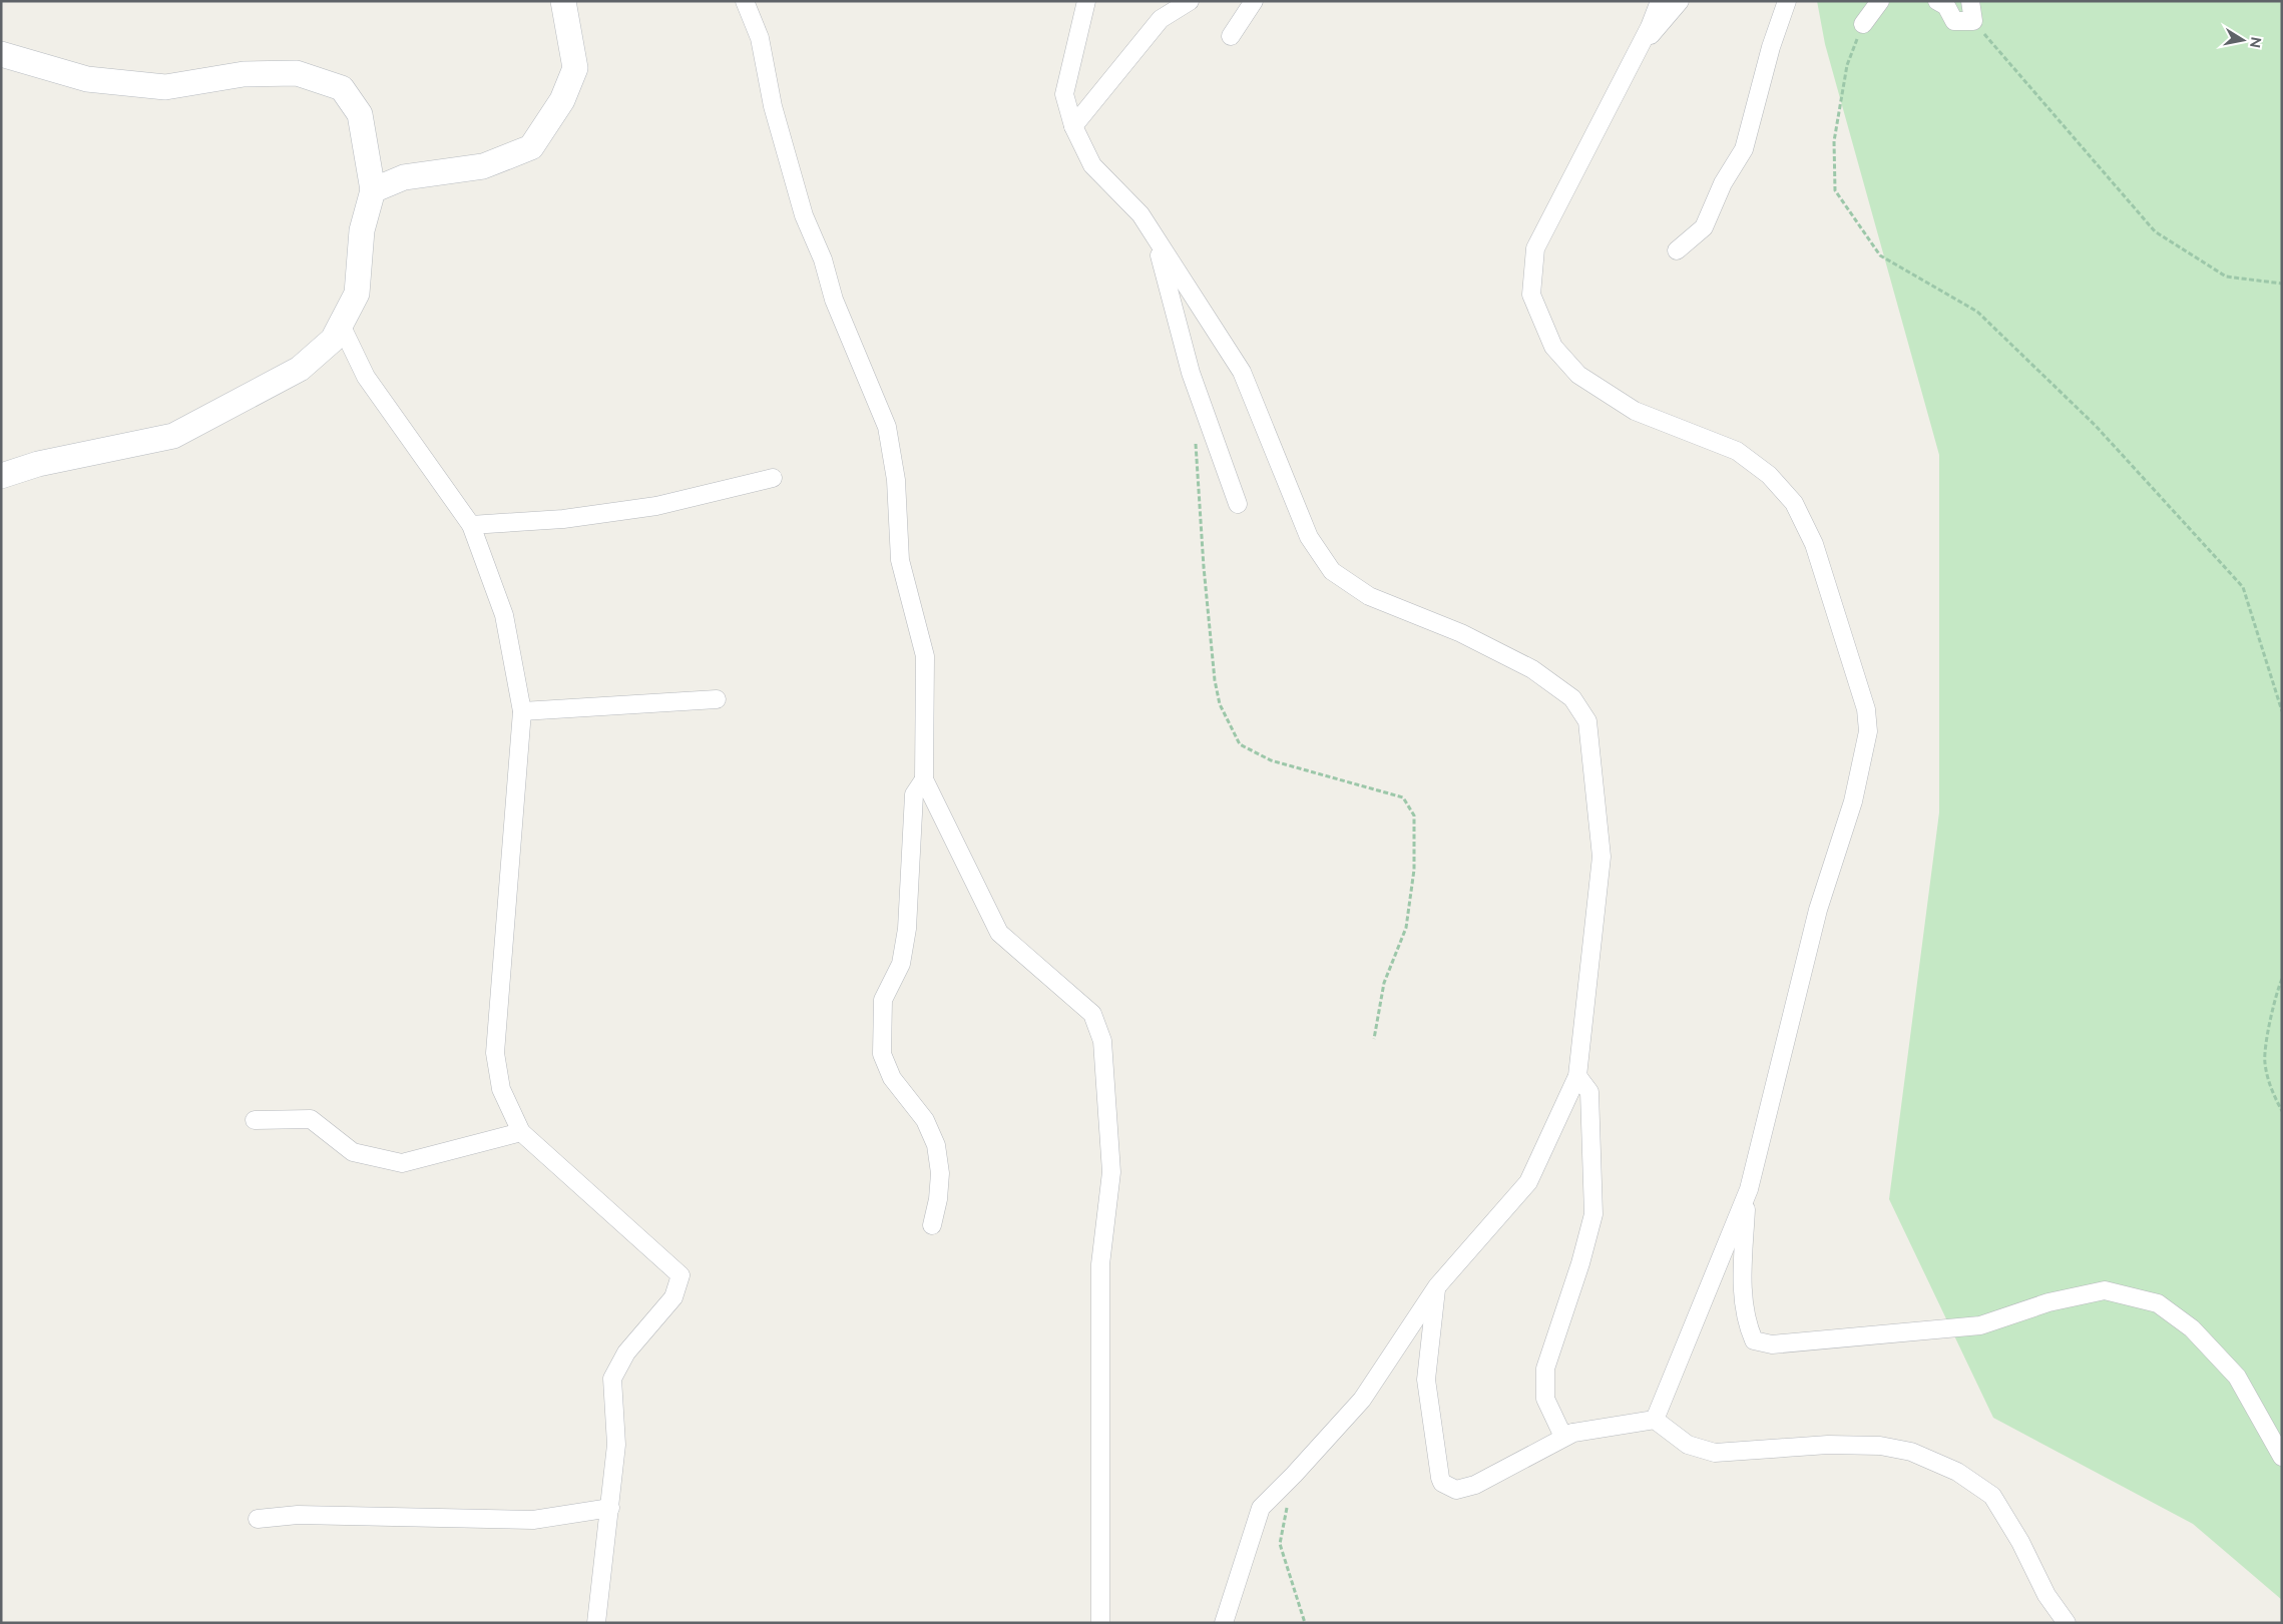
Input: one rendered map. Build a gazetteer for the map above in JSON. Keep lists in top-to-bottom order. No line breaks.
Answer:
{"north":"right"}
